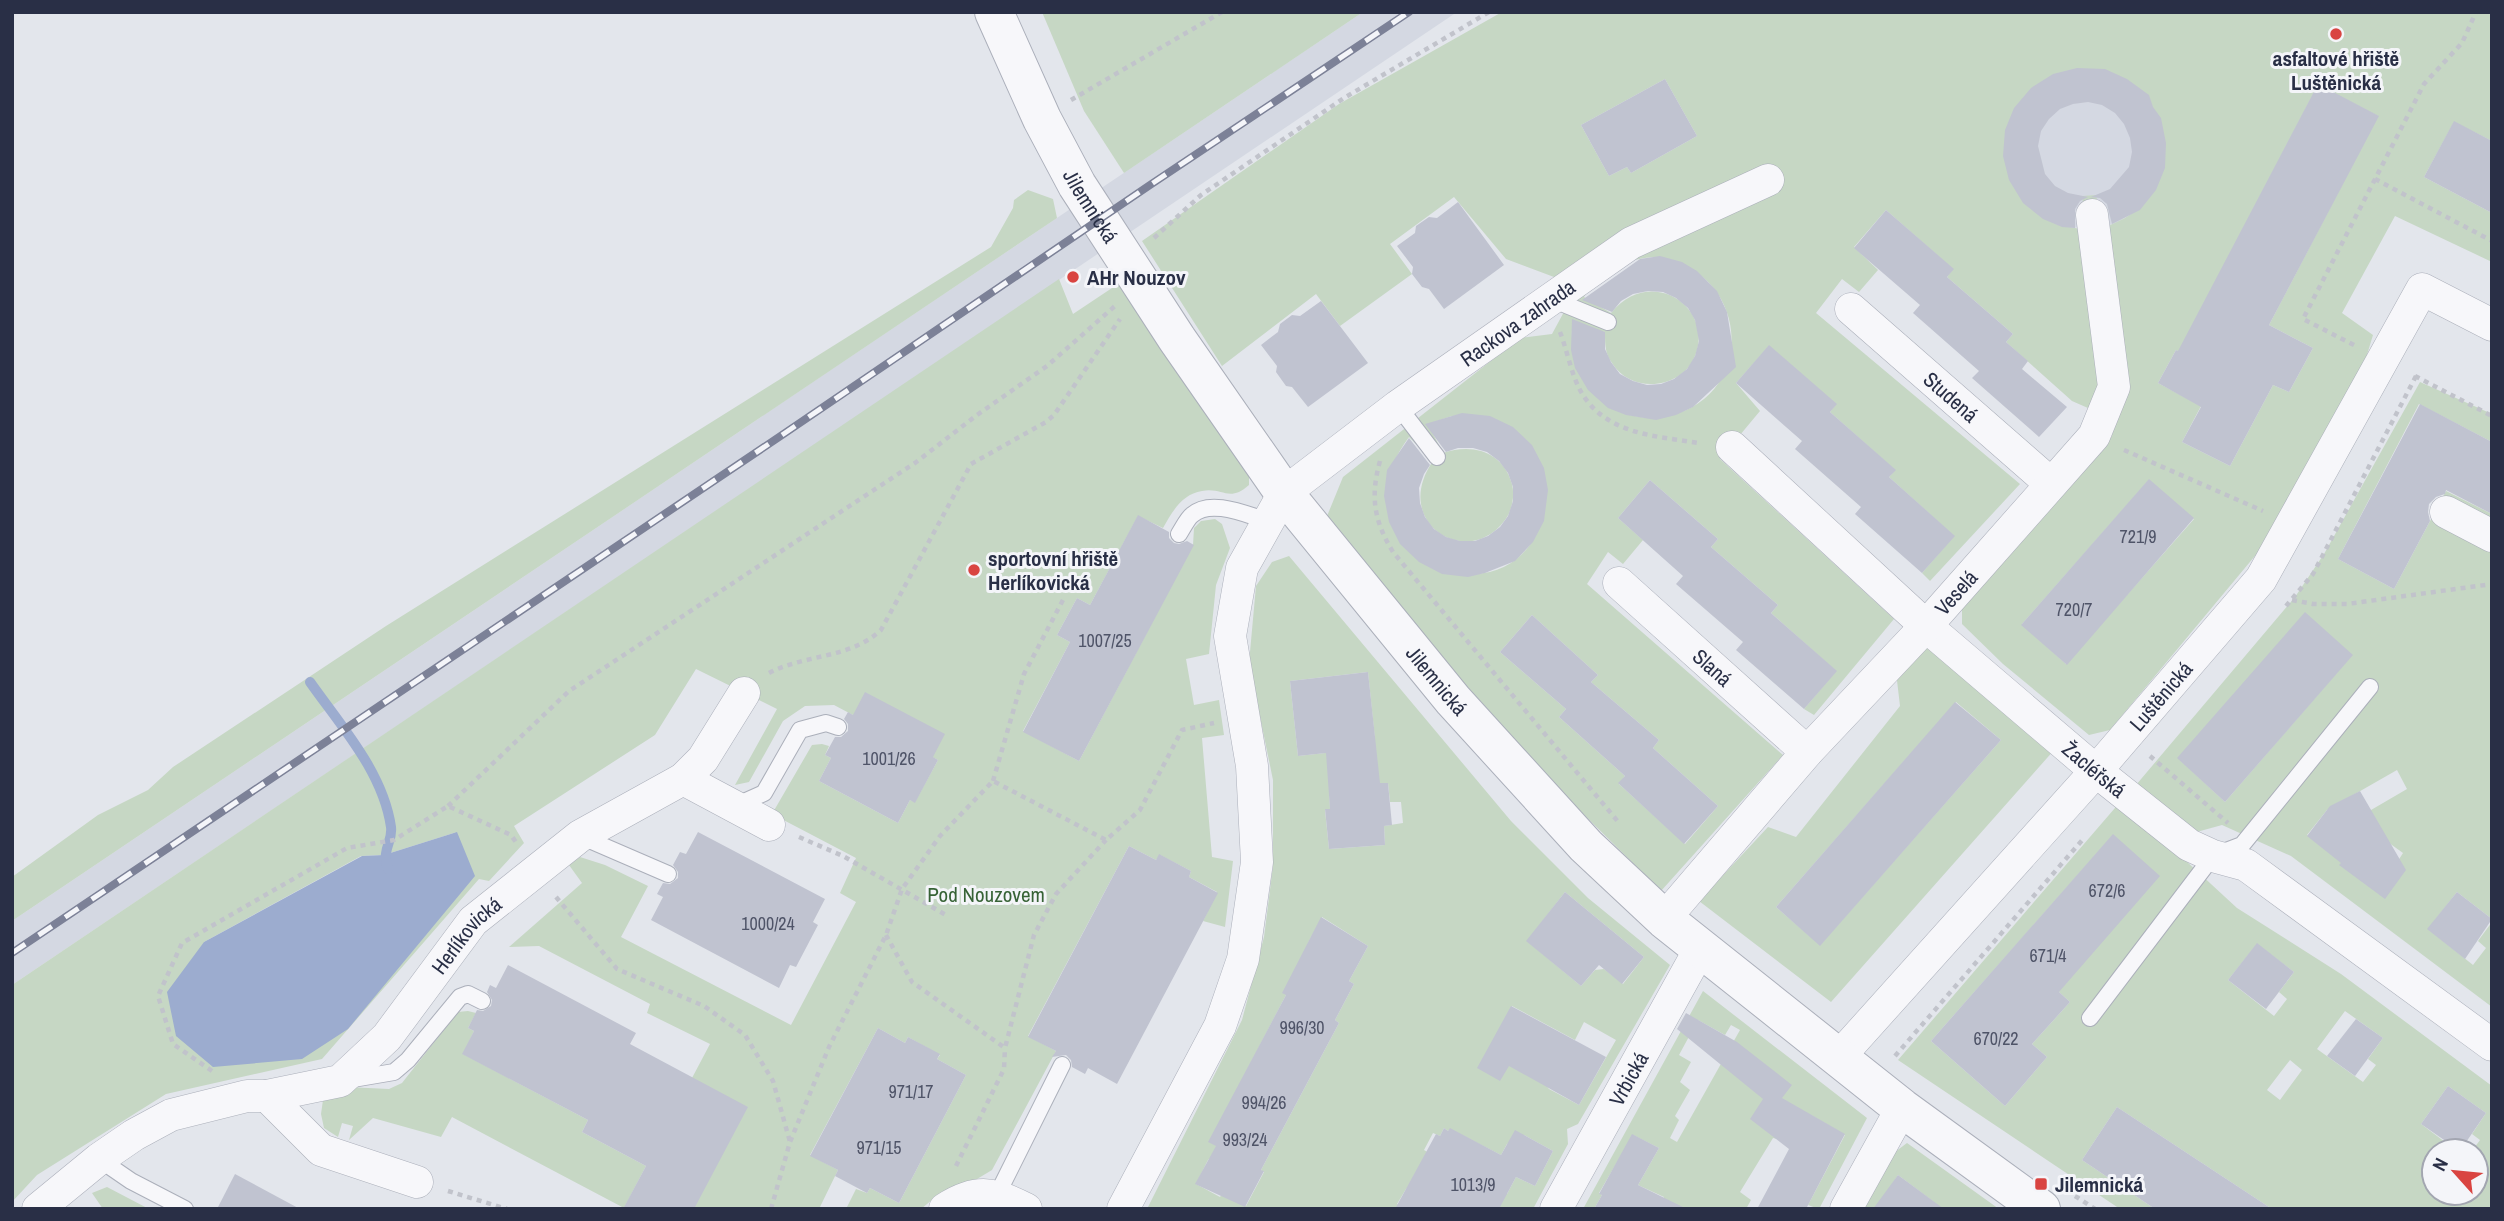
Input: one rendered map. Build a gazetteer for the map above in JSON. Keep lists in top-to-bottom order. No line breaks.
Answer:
{"streets":{"street":["Jilemnická","Rackova zahrada","Studená","Veselá","Slaná","Luštěnická","Žacléřská","Herlíkovická","Vrbická"]},"crossings":[["Jilemnická","Rackova zahrada"],["Jilemnická","Veselá"],["Jilemnická","Luštěnická"],["Jilemnická","Vrbická"],["Studená","Veselá"],["Veselá","Slaná"],["Veselá","Žacléřská"],["Luštěnická","Žacléřská"]],"parks":["Pod Nouzovem"],"places":{"other":["asfaltové hřiště Luštěnická","AHr Nouzov","sportovní hřiště Herlíkovická"],"transit":["Jilemnická"]},"house_numbers":["721/9","720/7","1007/25","1001/26","672/6","1000/24","671/4","996/30","670/22","971/17","994/26","993/24","971/15","1013/9"],"north":"top left"}
